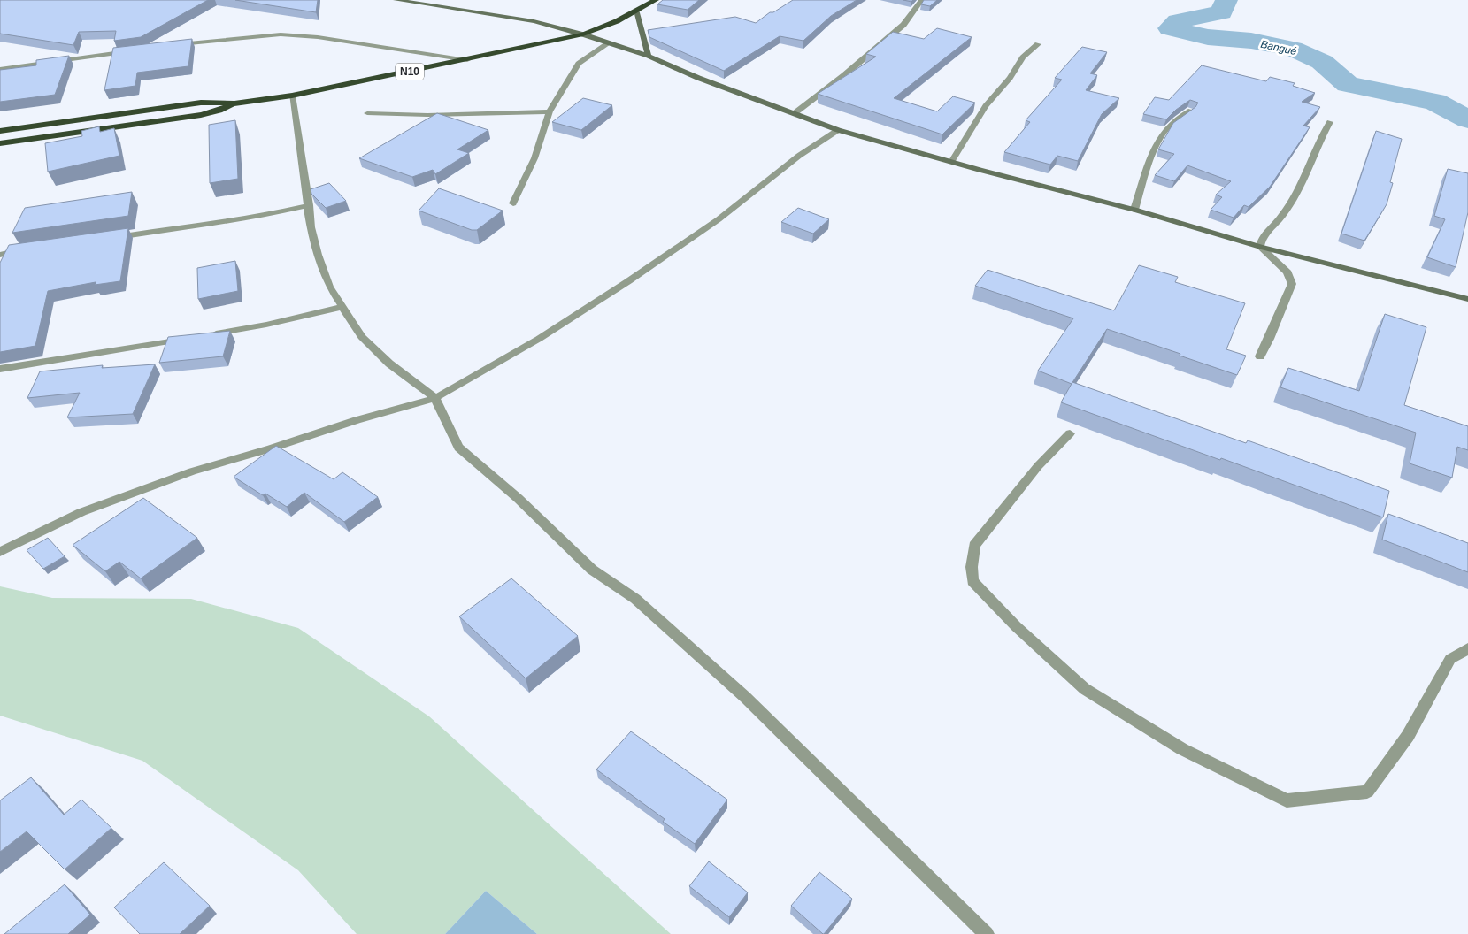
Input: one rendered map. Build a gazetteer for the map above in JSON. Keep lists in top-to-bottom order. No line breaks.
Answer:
{"streets":{"highway":["N10"]},"water":["Bangué"]}
